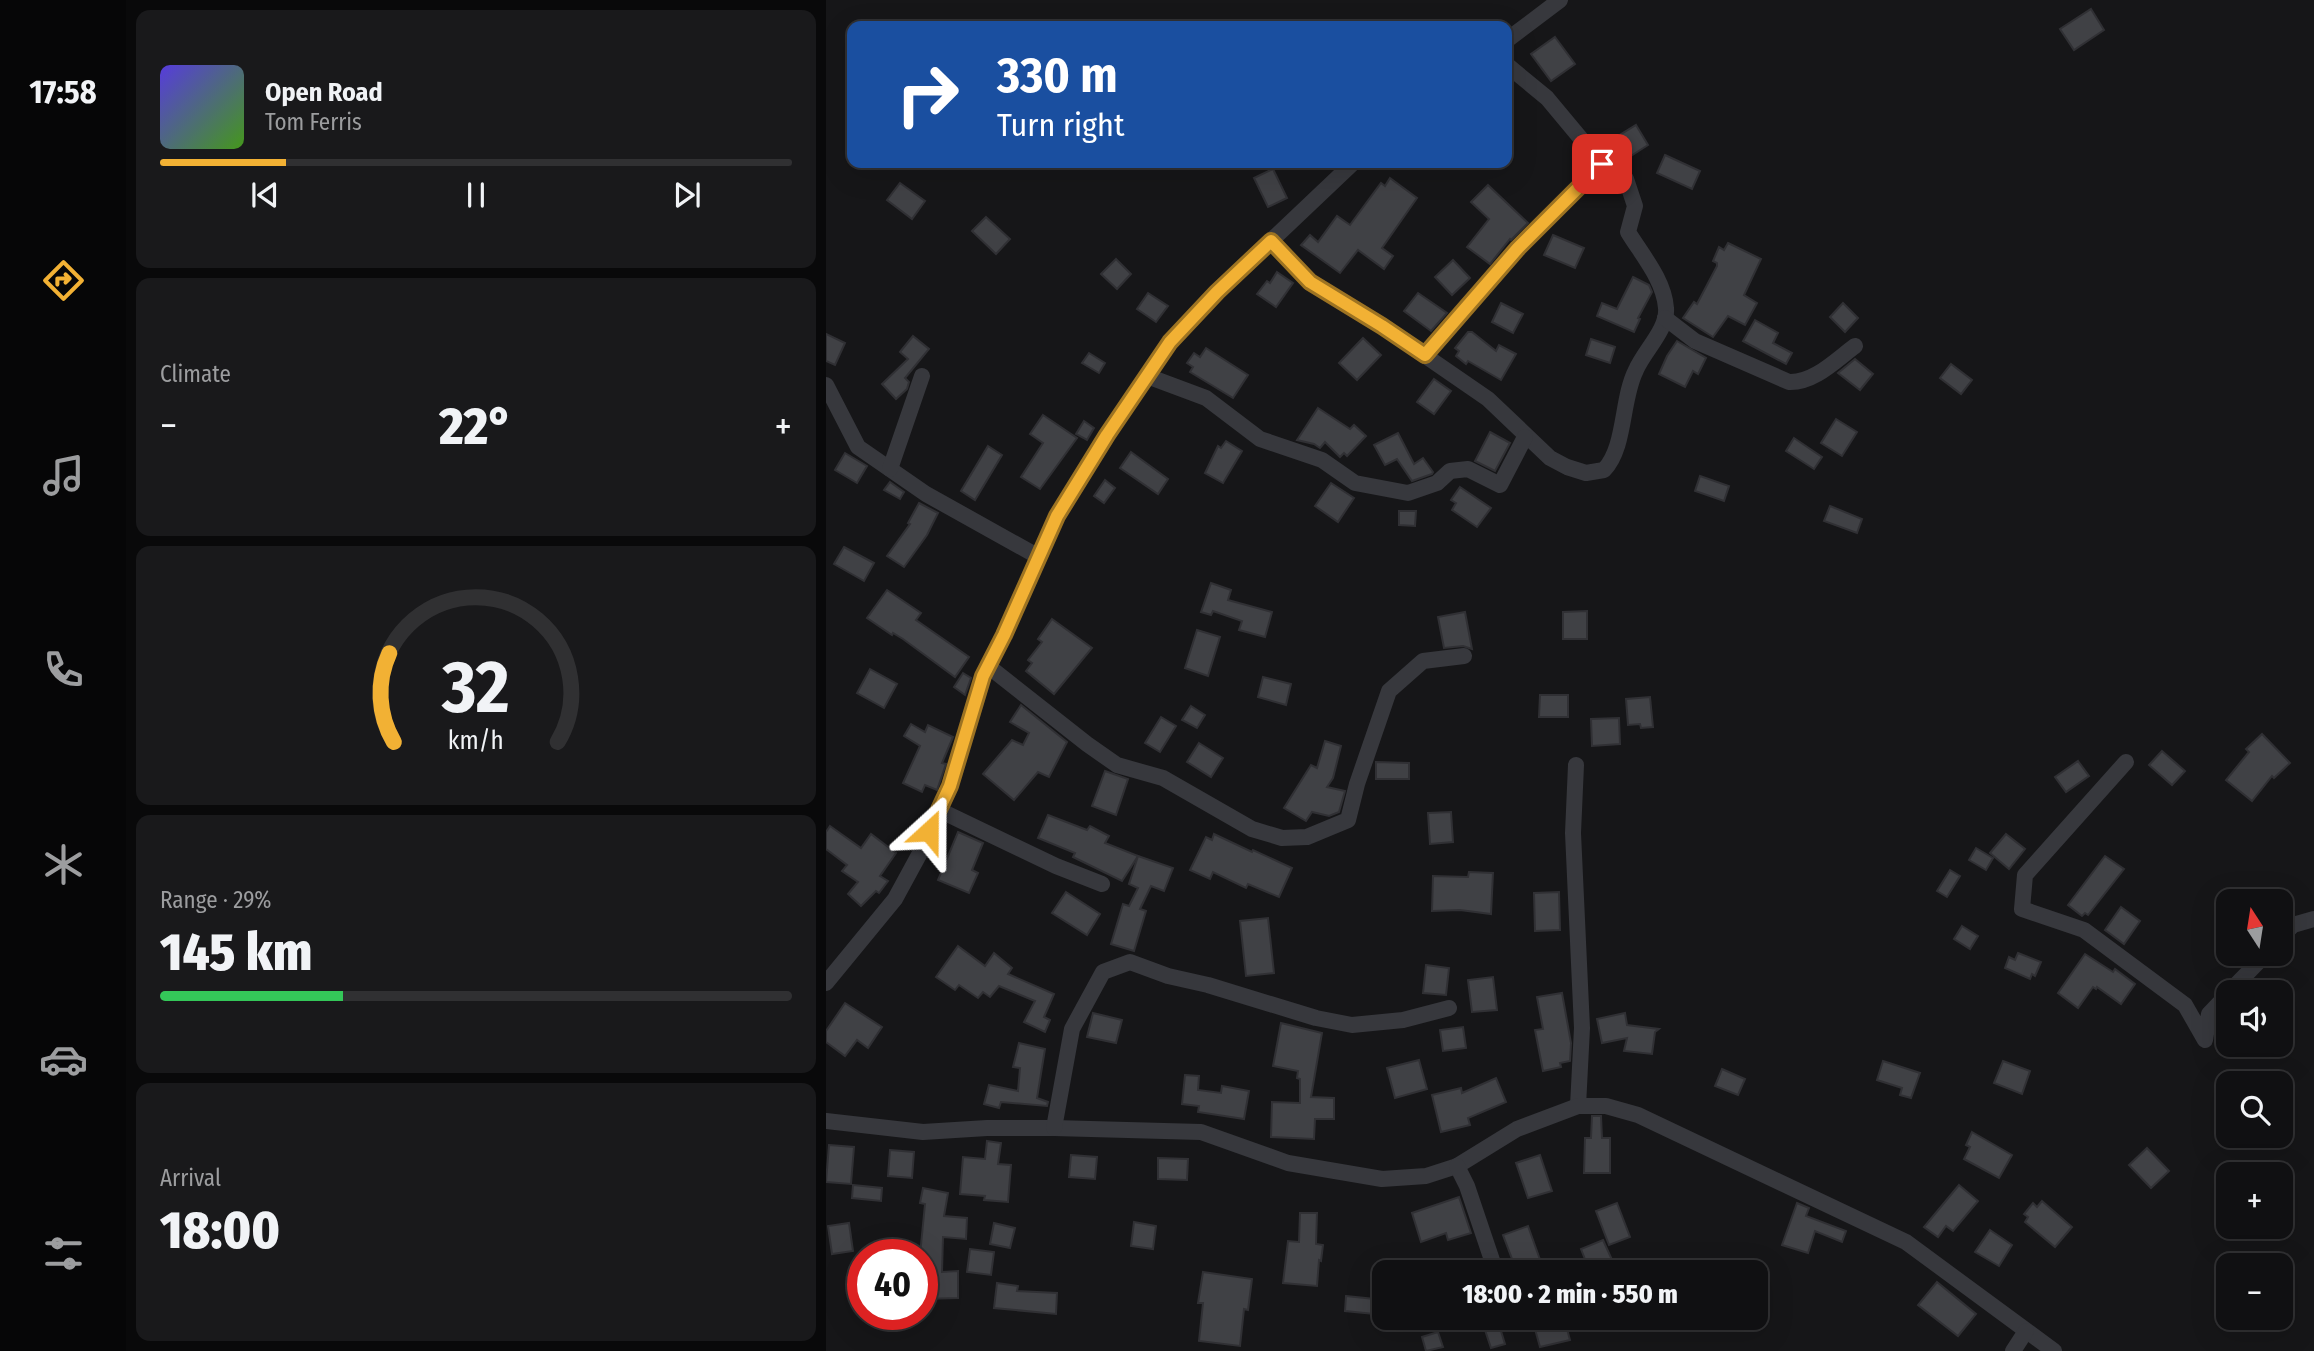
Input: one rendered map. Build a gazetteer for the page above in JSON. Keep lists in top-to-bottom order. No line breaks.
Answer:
{"north":"top","page":{"tabs":"17:58","turn":["330 m","Turn right"],"song":["Open Road","Tom Ferris"],"tile":["Climate",["Range · 29%","145 km"],["Arrival","18:00"]],"heat":["−","22°","+"],"map_buttons":["+","−"],"limit":"40","trip":"18:00 · 2 min · 550 m","gauge":["32","km/h"]}}
